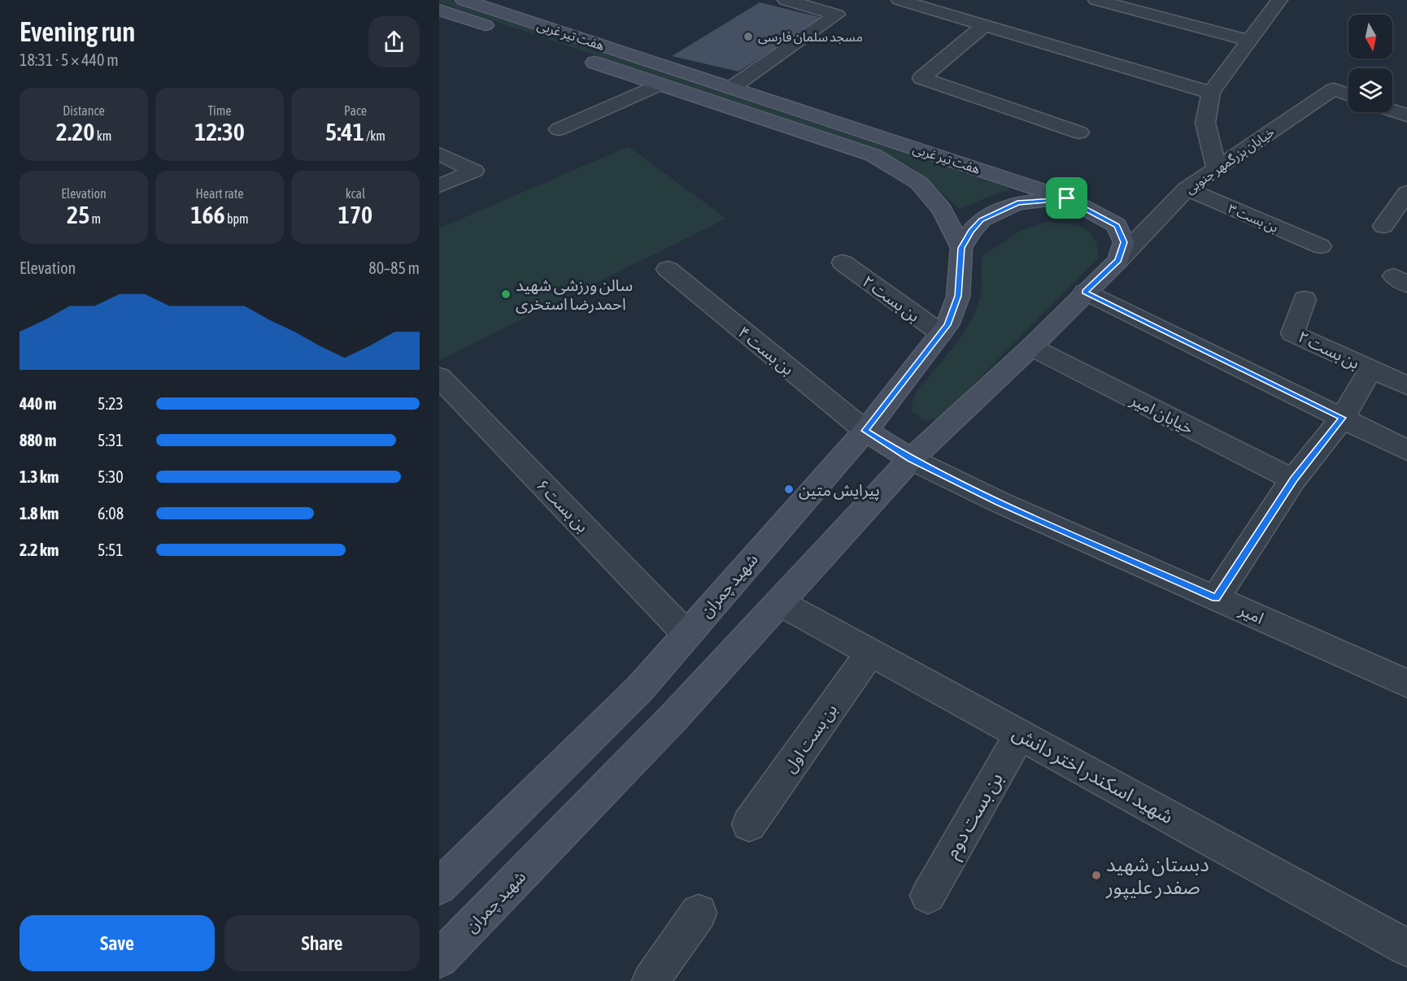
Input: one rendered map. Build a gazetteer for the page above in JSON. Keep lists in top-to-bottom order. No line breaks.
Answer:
{"streets":{"main road":["هفت تیر غربی","شهید چمران"],"street":["خیابان بزرگمهر جنوبی","بن بست ۳","بن بست ۲","بن بست ۴","خیابان امیر","بن بست ۶","امیر","بن بست اول","شهید اسکندر اختر دانش","بن بست دوم"]},"crossings":[["هفت تیر غربی","خیابان بزرگمهر جنوبی"],["هفت تیر غربی","شهید چمران"],["خیابان بزرگمهر جنوبی","بن بست ۳"],["بن بست ۲","شهید چمران"],["بن بست ۴","شهید چمران"],["بن بست ۶","شهید چمران"],["شهید چمران","امیر"],["شهید چمران","شهید اسکندر اختر دانش"],["بن بست اول","شهید اسکندر اختر دانش"],["شهید اسکندر اختر دانش","بن بست دوم"]],"places":["مسجد سلمان فارسی","سالن ورزشی شهید احمدرضا استخری","پیرایش متین","دبستان شهید صفدر علیپور"],"north":"bottom","page":{"heading":["Evening run","18:31 · 5 × 440 m"],"stats":[["Distance","2.20 km"],["Time","12:30"],["Pace","5:41 /km"],["Elevation","25 m"],["Heart rate","166 bpm"],["kcal","170"]],"chart":["Elevation","80–85 m"],"list":[{"name":"440 m","note":"5:23"},{"name":"880 m","note":"5:31"},{"name":"1.3 km","note":"5:30"},{"name":"1.8 km","note":"6:08"},{"name":"2.2 km","note":"5:51"}],"buttons":["Save","Share"]}}
